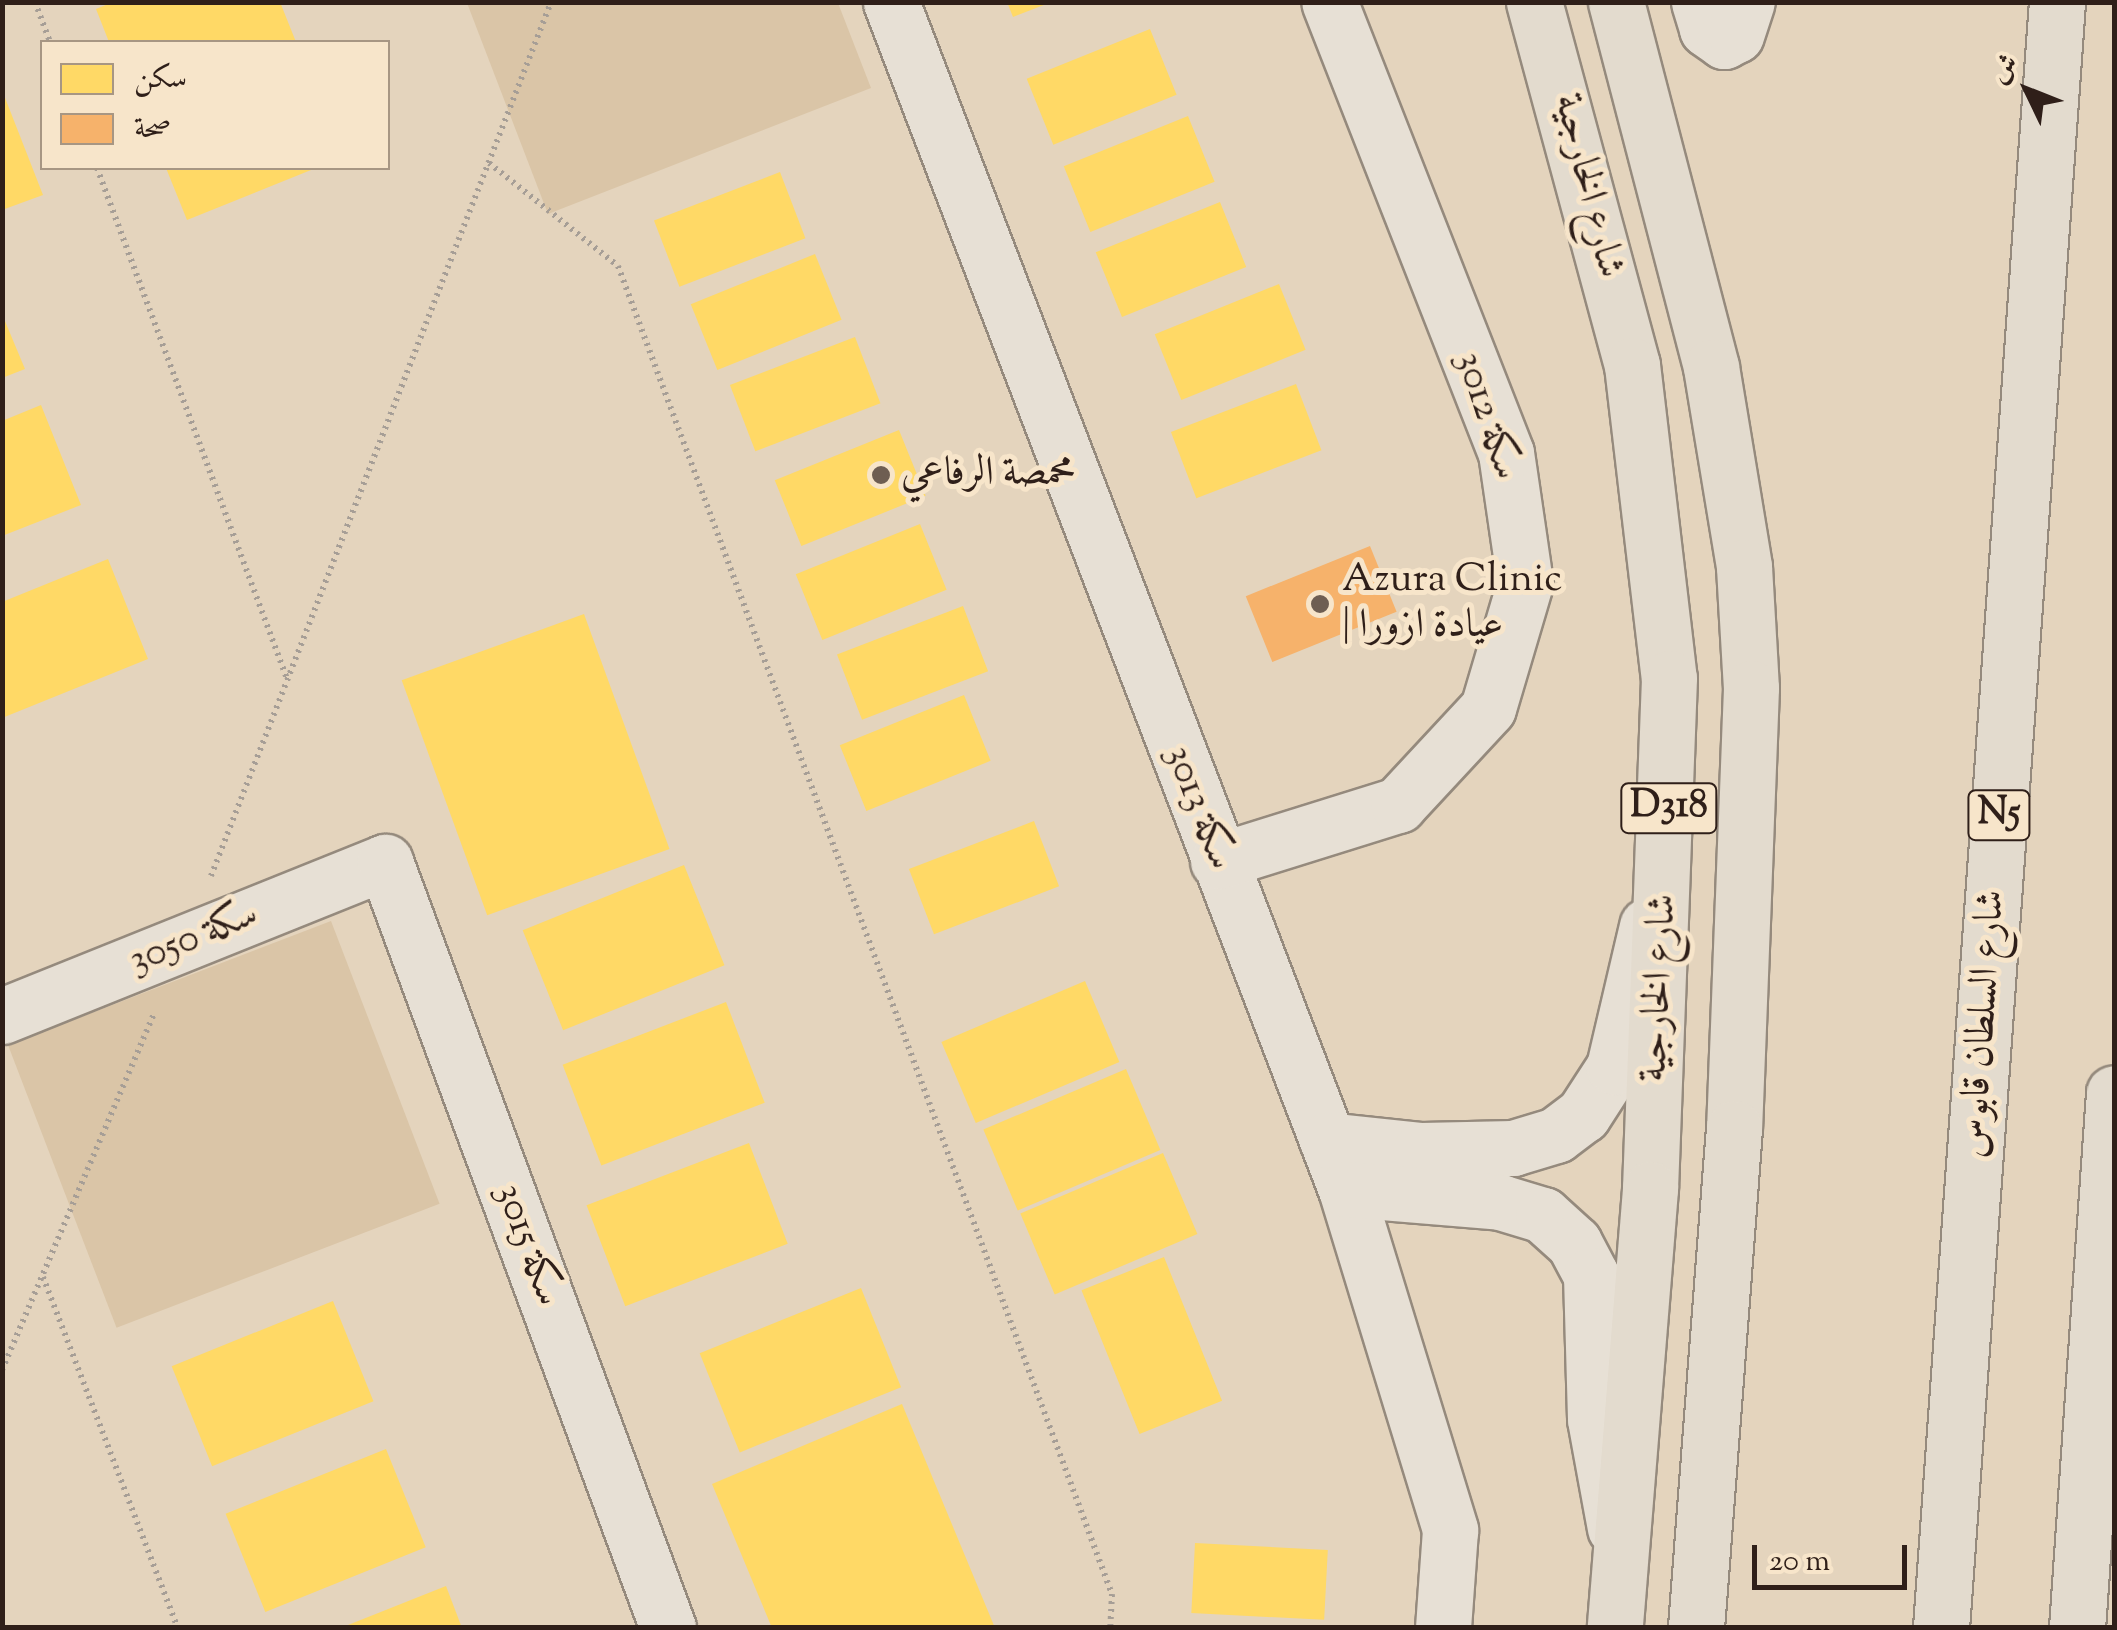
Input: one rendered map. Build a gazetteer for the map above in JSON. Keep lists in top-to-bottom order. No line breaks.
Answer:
{"streets":{"main road":["شارع الخارجية","D318","N5","شارع السلطان قابوس"],"street":["سكة 3012","سكة 3013","سكة 3050","سكة 3015"]},"crossings":[["سكة 3012","سكة 3013"],["سكة 3050","سكة 3015"]],"places":["محمصة الرفاعي","Azura Clinic | عيادة ازورا"],"legend":["سكن","صحة"],"scale_bar":"20 m","north":"top left"}
